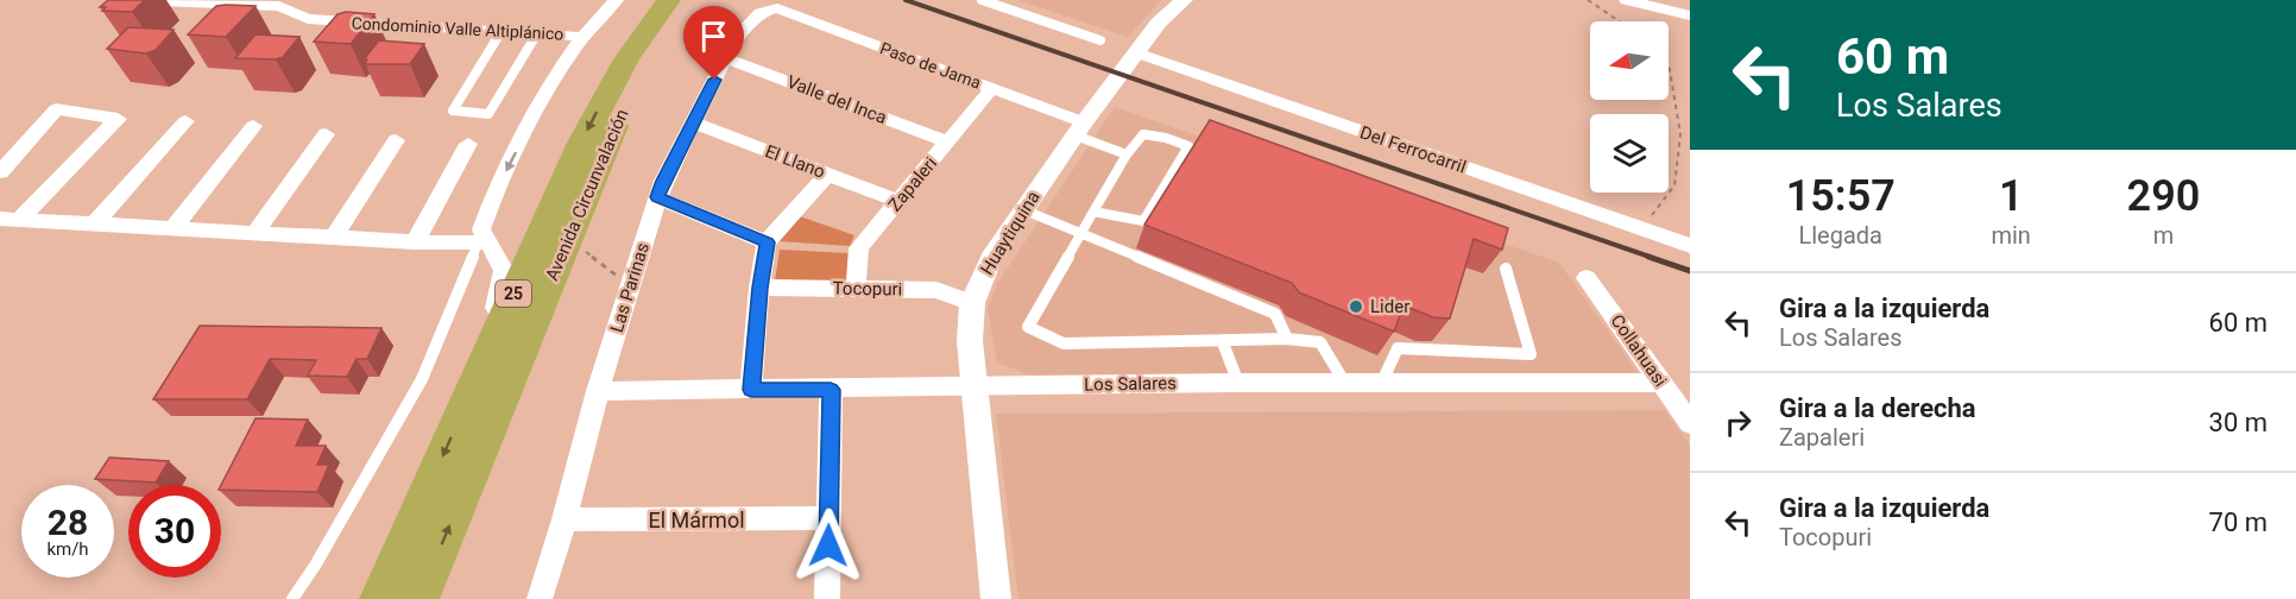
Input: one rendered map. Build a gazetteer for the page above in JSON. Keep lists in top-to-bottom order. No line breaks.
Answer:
{"streets":{"highway":["Avenida Circunvalación","25"],"street":["Condominio Valle Altiplánico","Paso de Jama","Valle del Inca","Del Ferrocarril","El Llano","Zapaleri","Huaytiquina","Las Parinas","Tocopuri","Collahuasi","Los Salares","El Mármol"]},"crossings":[["Paso de Jama","Zapaleri"],["Paso de Jama","Huaytiquina"],["Paso de Jama","Las Parinas"],["Valle del Inca","Zapaleri"],["Valle del Inca","Las Parinas"],["Del Ferrocarril","Huaytiquina"],["El Llano","Zapaleri"],["El Llano","Las Parinas"],["Zapaleri","Tocopuri"],["Huaytiquina","Tocopuri"],["Huaytiquina","Los Salares"],["Las Parinas","Los Salares"],["Las Parinas","El Mármol"],["Collahuasi","Los Salares"]],"places":["Lider"],"north":"left","page":{"turn":["60 m","Los Salares"],"eta":["15:57","Llegada","1","min","290","m"],"list":[{"name":"Gira a la izquierda","note":"Los Salares","value":"60 m"},{"name":"Gira a la derecha","note":"Zapaleri","value":"30 m"},{"name":"Gira a la izquierda","note":"Tocopuri","value":"70 m"}],"speed":"28 km/h","limit":"30"}}
